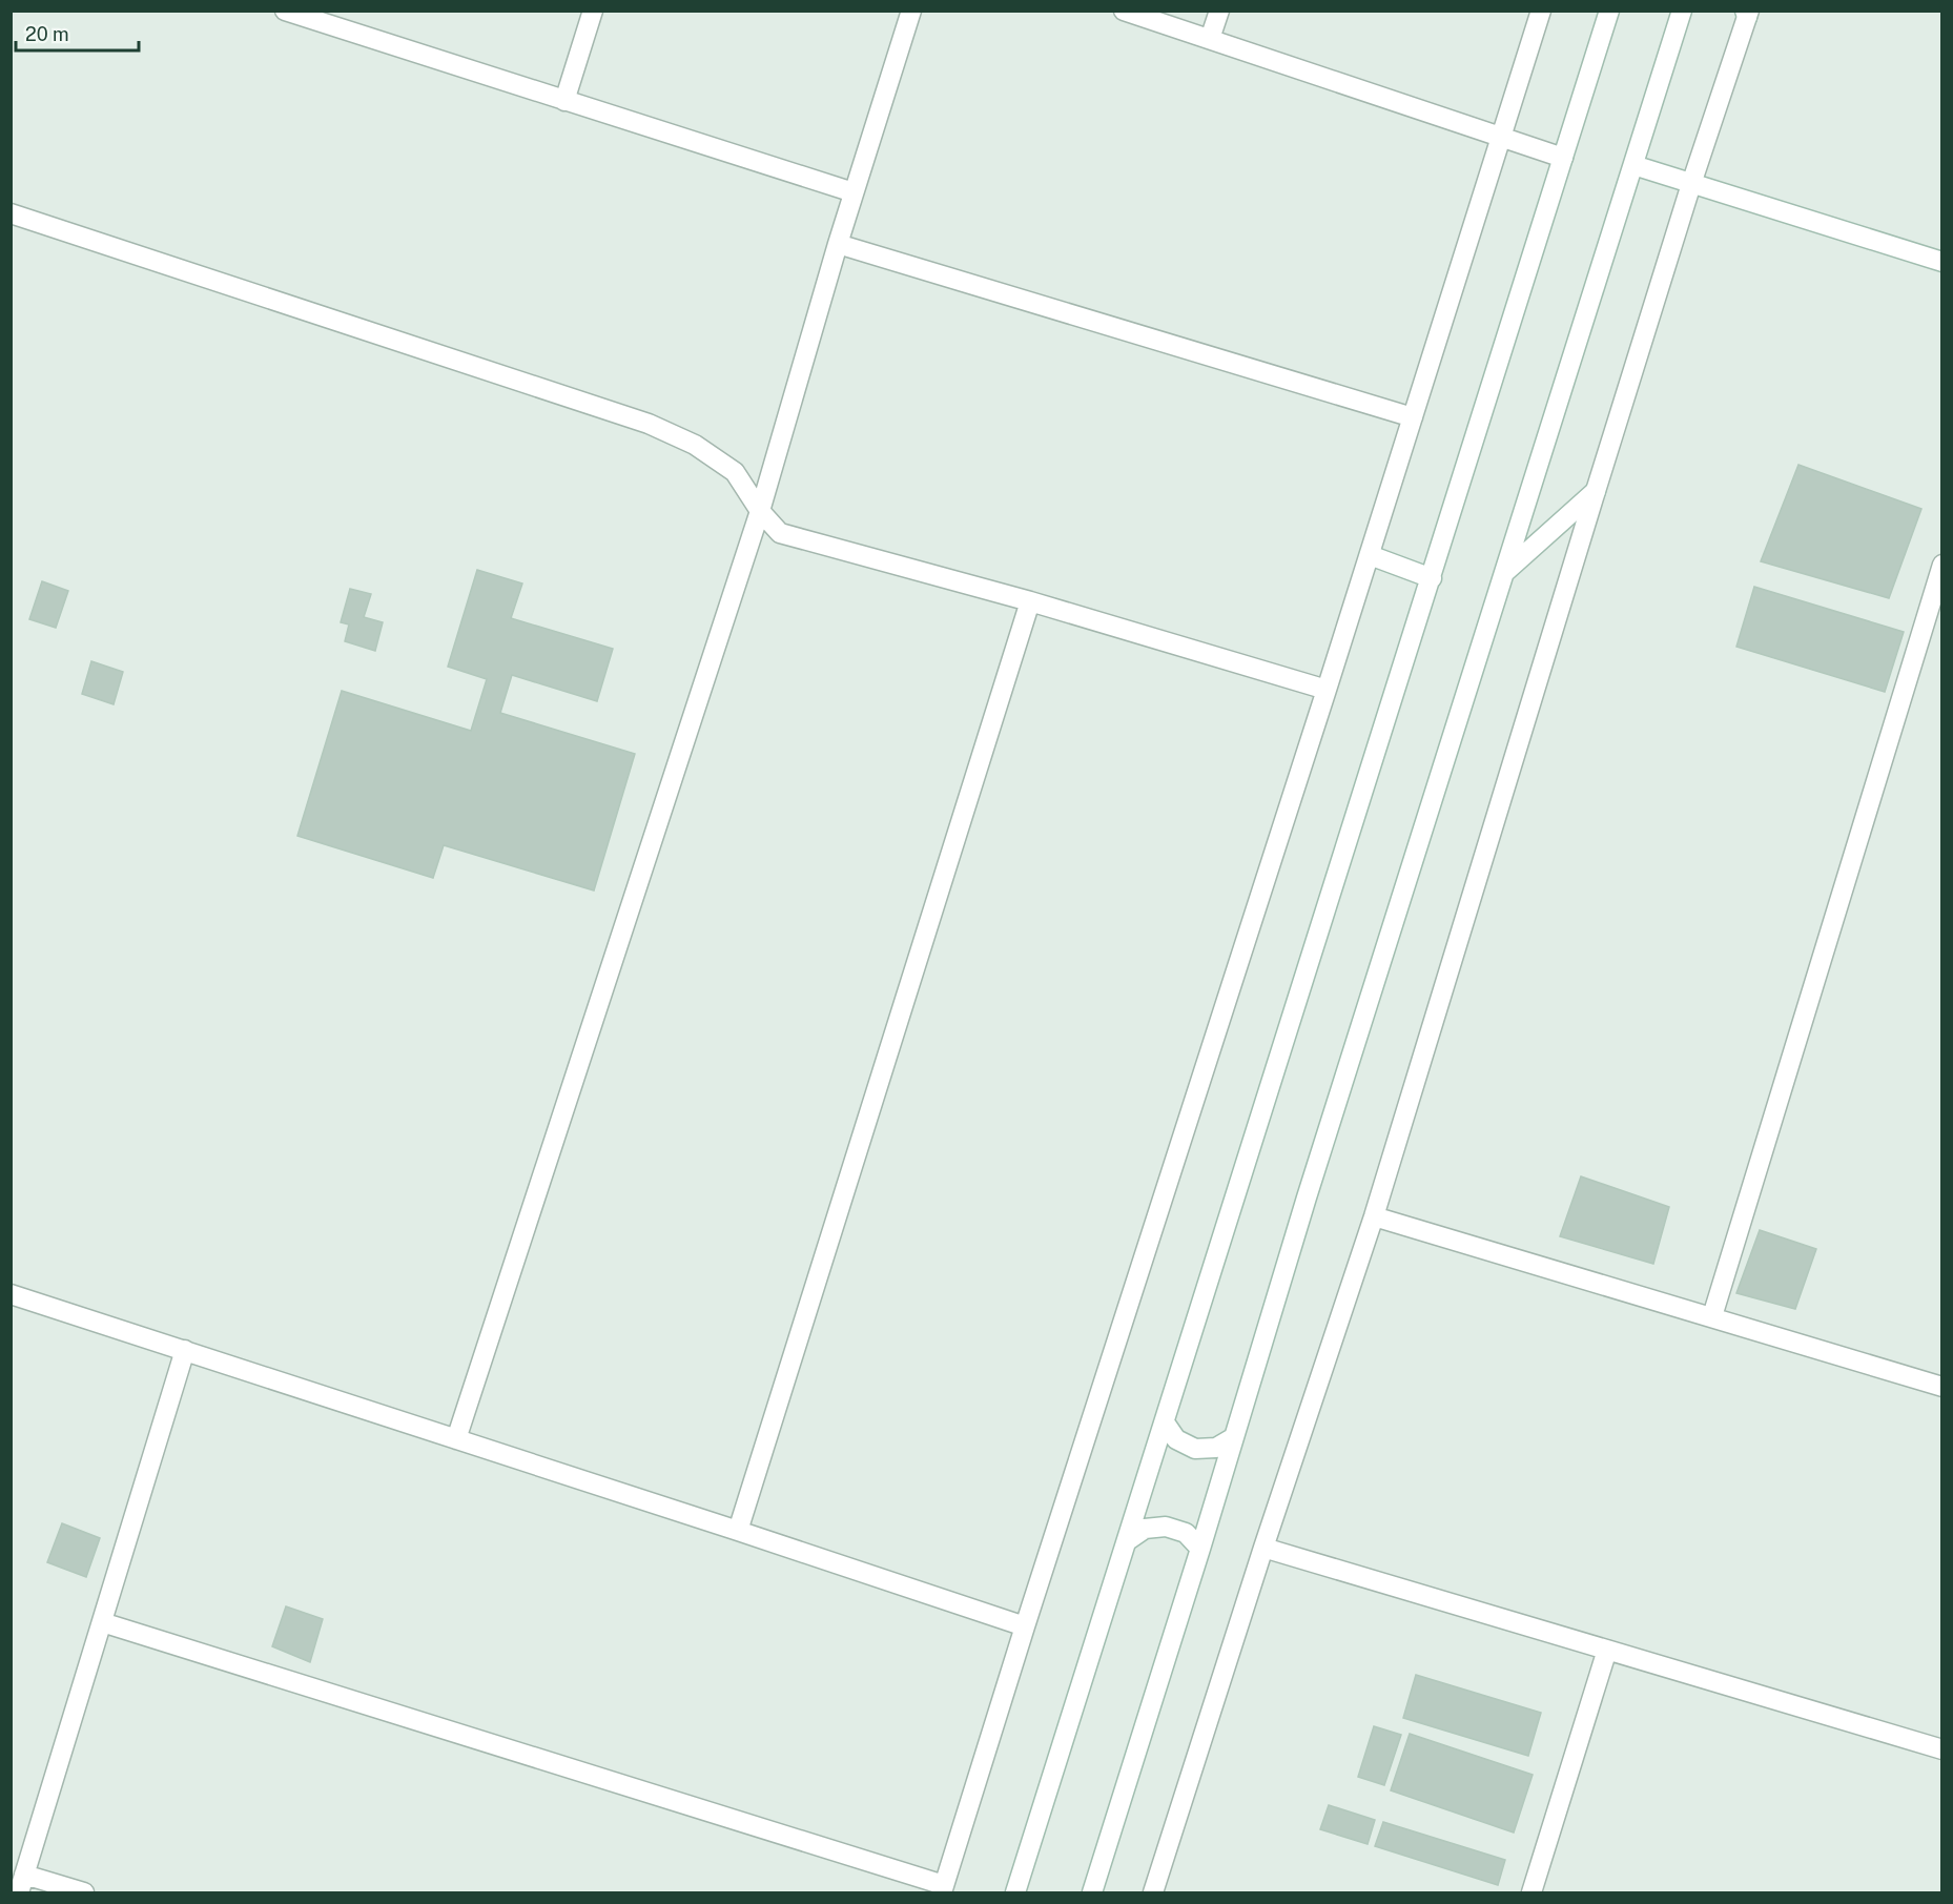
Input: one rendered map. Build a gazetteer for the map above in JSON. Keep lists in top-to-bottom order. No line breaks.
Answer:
{"scale_bar":"20 m"}
